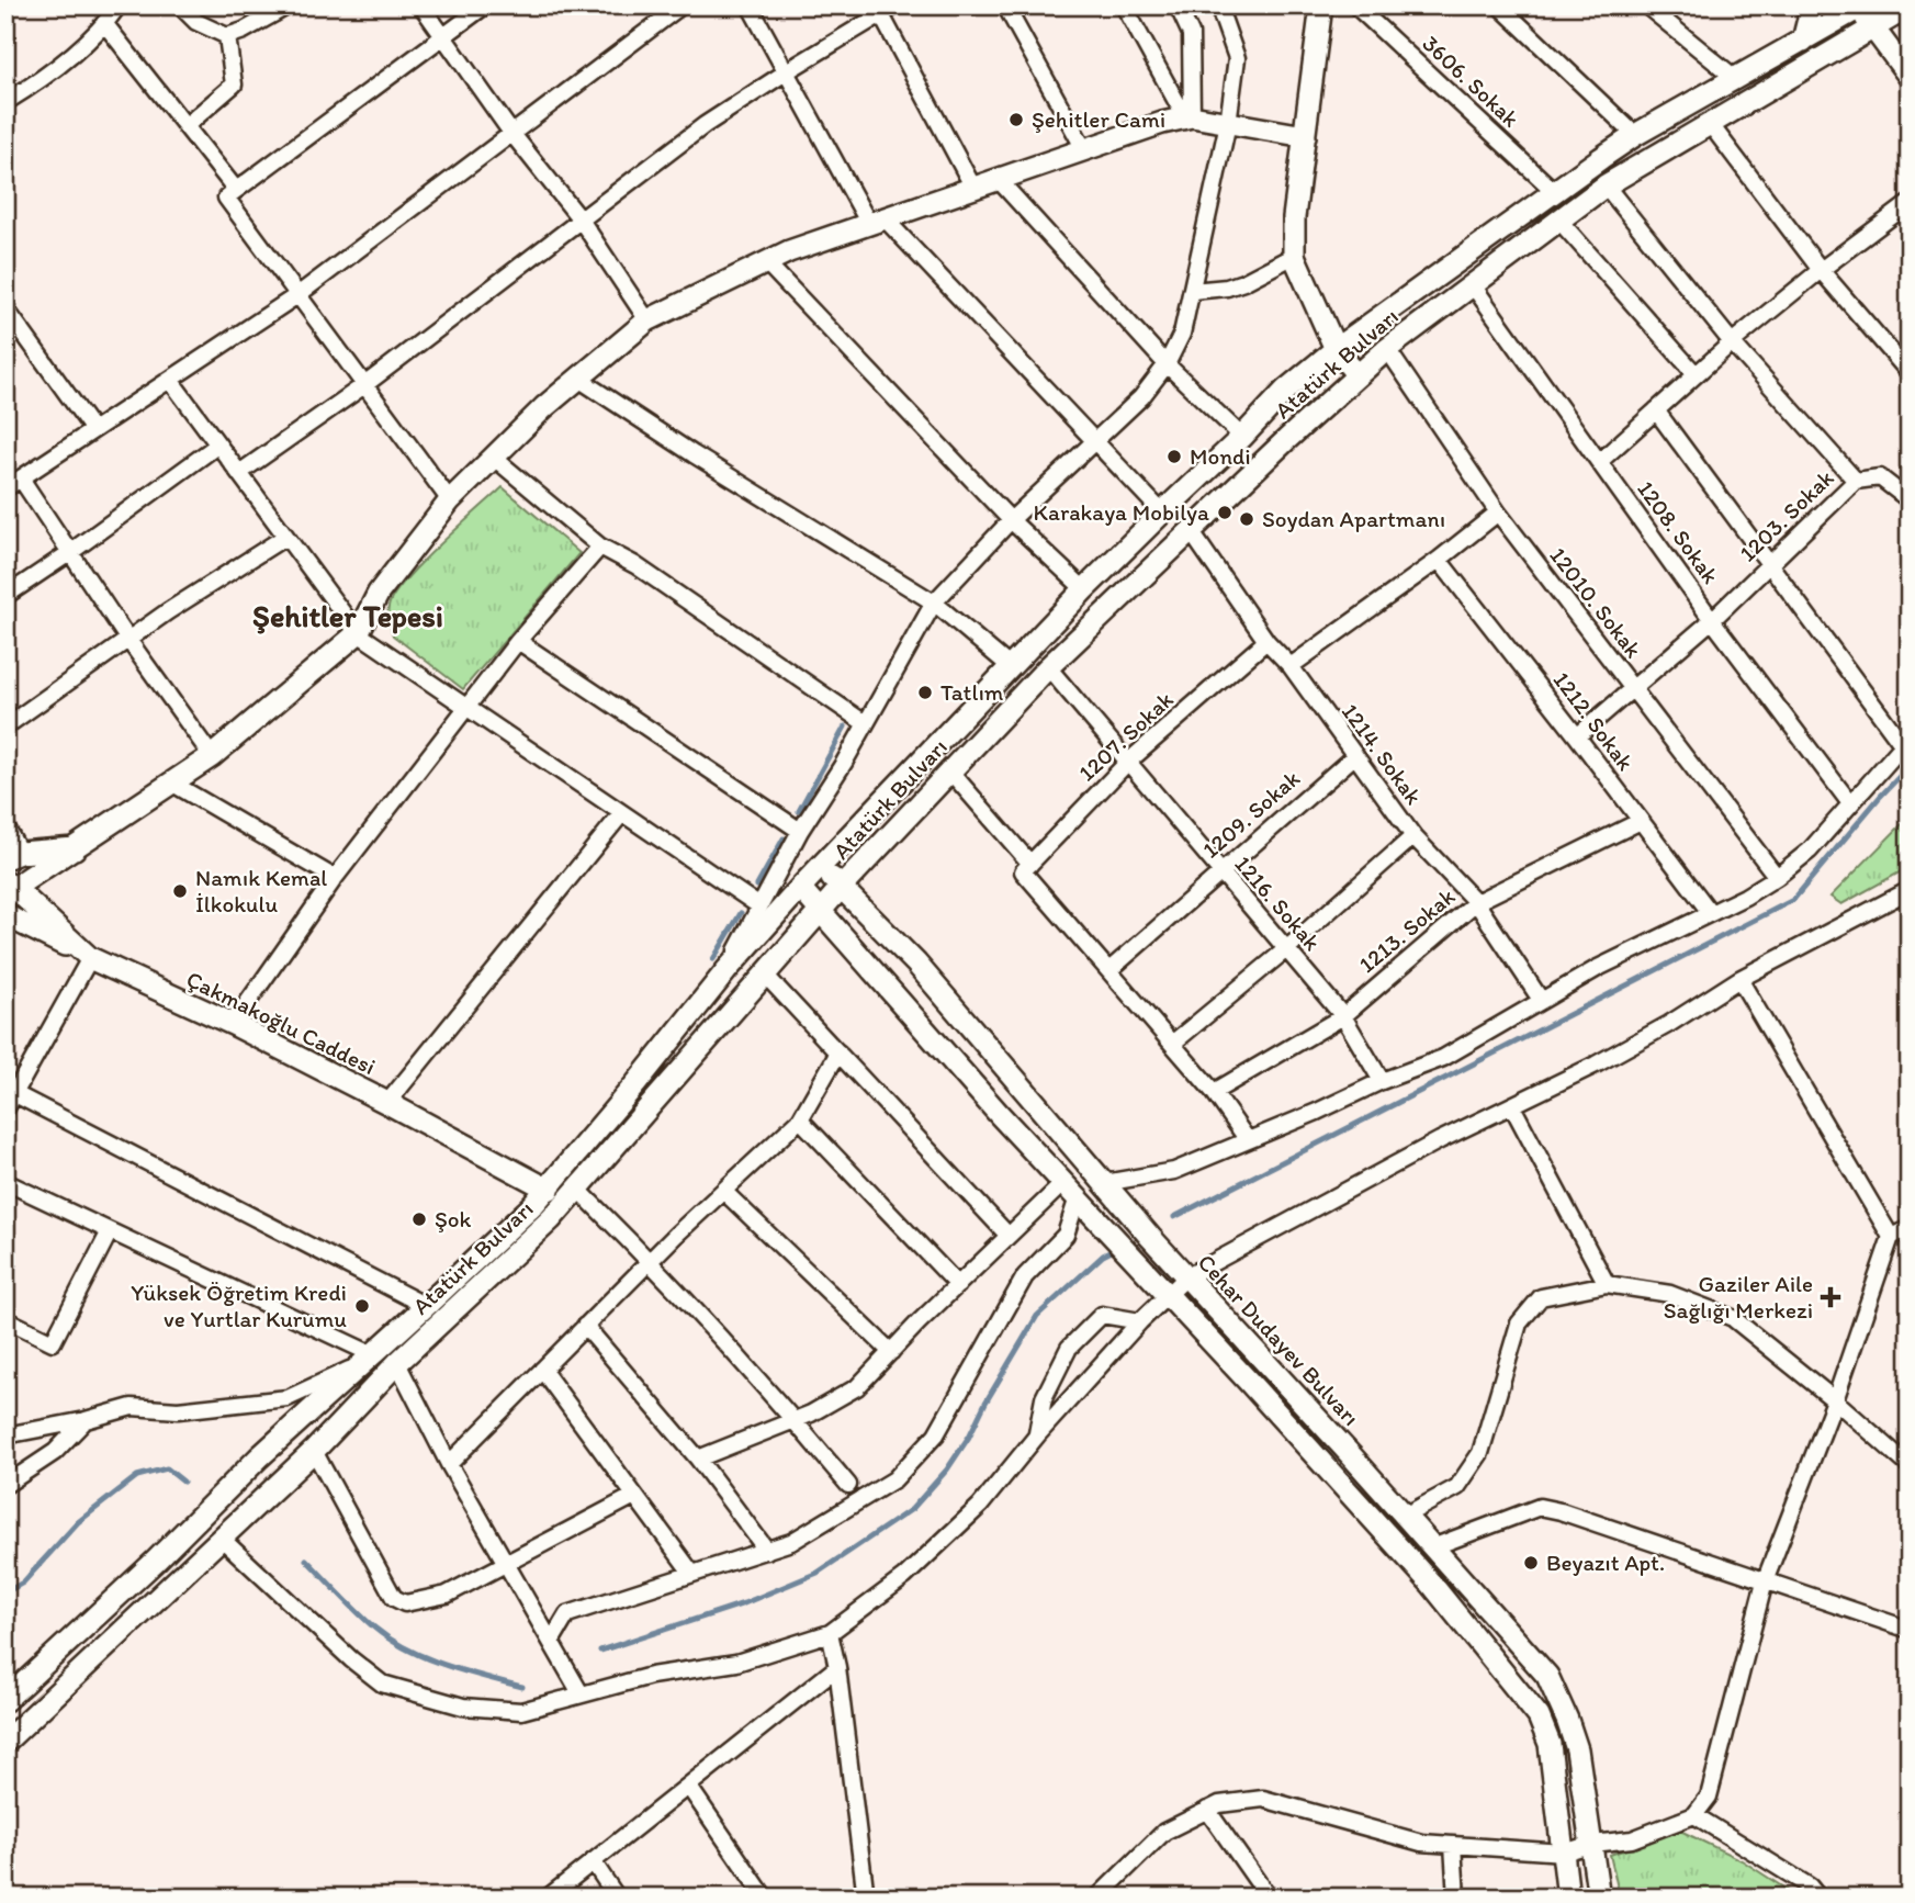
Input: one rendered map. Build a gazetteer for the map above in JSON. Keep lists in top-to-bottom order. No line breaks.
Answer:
{"streets":{"street":["3606. Sokak","Atatürk Bulvarı","1203. Sokak","1208. Sokak","12010. Sokak","1212. Sokak","1207. Sokak","1214. Sokak","1209. Sokak","1216. Sokak","1213. Sokak","Çakmakoğlu Caddesi","Cehar Dudayev Bulvarı"]},"crossings":[["3606. Sokak","Atatürk Bulvarı"],["Atatürk Bulvarı","1208. Sokak"],["Atatürk Bulvarı","12010. Sokak"],["Atatürk Bulvarı","1214. Sokak"],["Atatürk Bulvarı","1216. Sokak"],["Atatürk Bulvarı","Çakmakoğlu Caddesi"],["Atatürk Bulvarı","Cehar Dudayev Bulvarı"],["1203. Sokak","1208. Sokak"],["1203. Sokak","12010. Sokak"],["1203. Sokak","1212. Sokak"],["1212. Sokak","1213. Sokak"],["1207. Sokak","1214. Sokak"],["1207. Sokak","1216. Sokak"],["1214. Sokak","1209. Sokak"],["1214. Sokak","1213. Sokak"],["1209. Sokak","1216. Sokak"],["1216. Sokak","1213. Sokak"]],"districts":["Şehitler Tepesi"],"places":{"other":["Şehitler Cami","Mondi","Karakaya Mobilya","Soydan Apartmanı","Tatlım","Namık Kemal İlkokulu","Şok","Yüksek Öğretim Kredi ve Yurtlar Kurumu","Beyazıt Apt."],"health":["Gaziler Aile Sağlığı Merkezi"]}}
